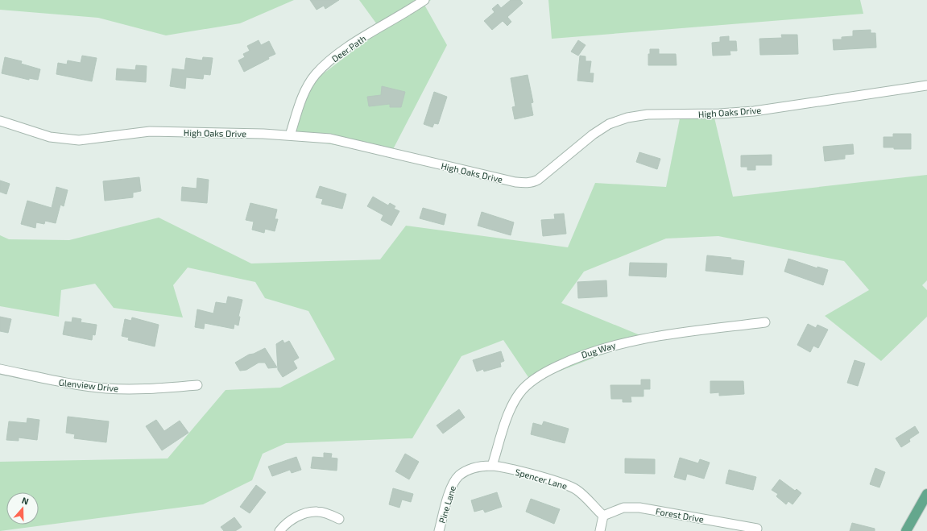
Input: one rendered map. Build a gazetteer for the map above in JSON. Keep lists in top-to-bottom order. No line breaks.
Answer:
{"streets":{"street":["Deer Path","High Oaks Drive","Dug Way","Glenview Drive","Spencer Lane","Pine Lane","Forest Drive"]},"crossings":[["Deer Path","High Oaks Drive"],["Dug Way","Spencer Lane"],["Dug Way","Pine Lane"],["Spencer Lane","Pine Lane"],["Spencer Lane","Forest Drive"]],"north":"top"}
